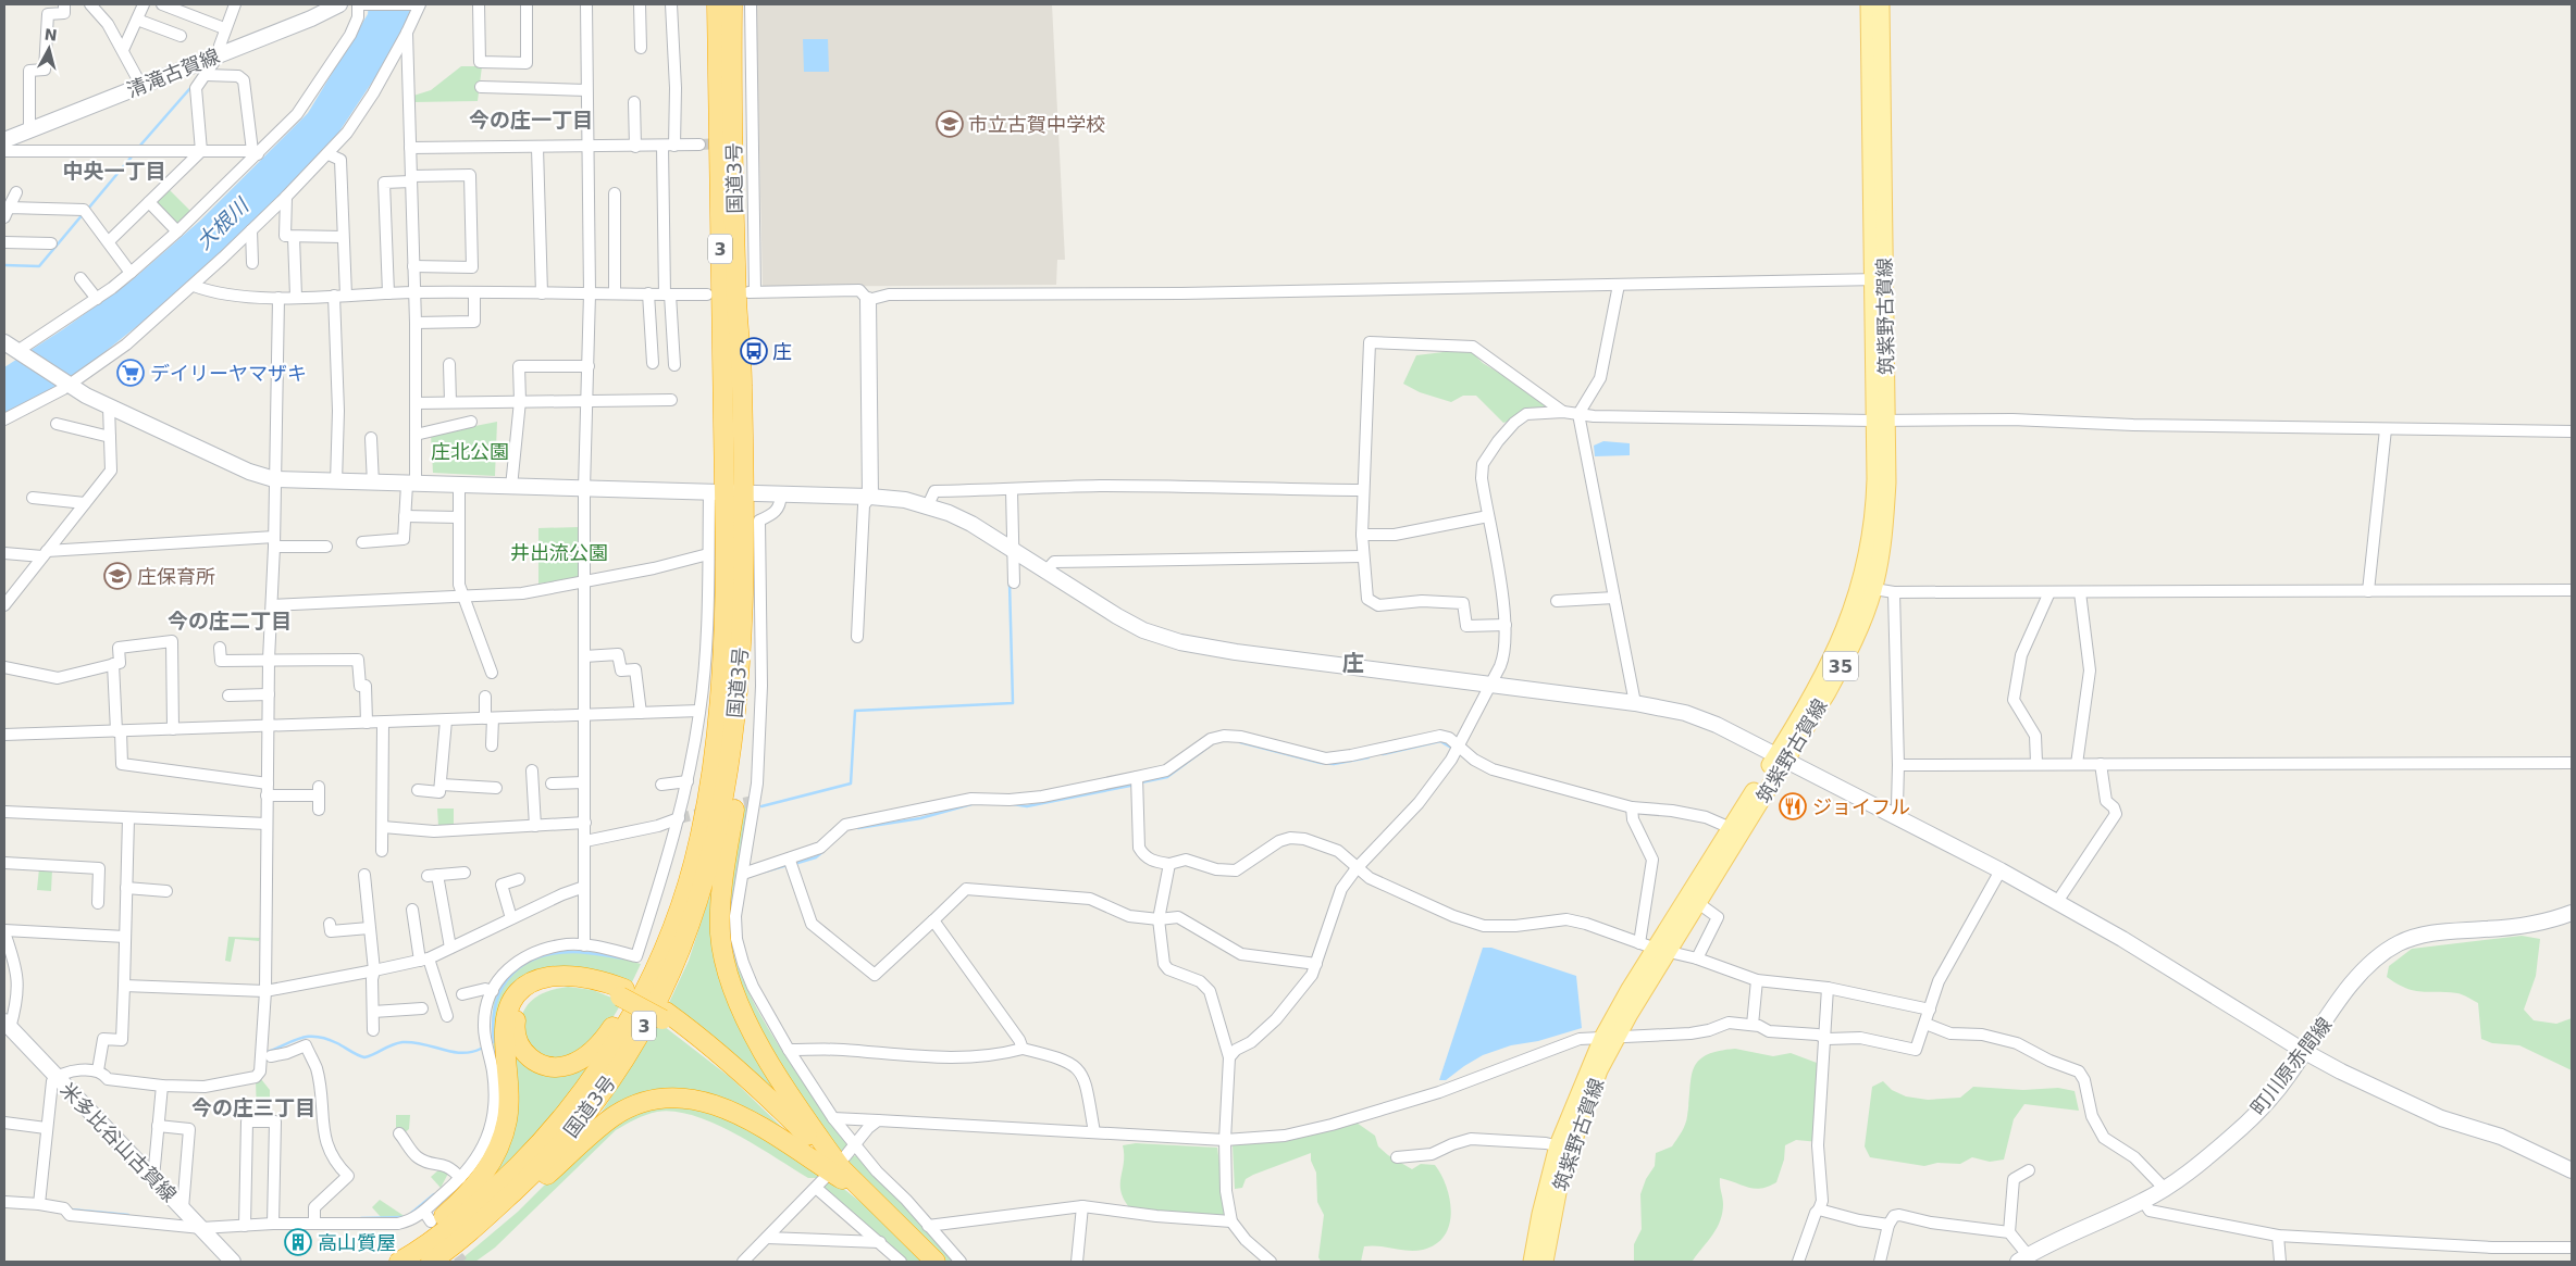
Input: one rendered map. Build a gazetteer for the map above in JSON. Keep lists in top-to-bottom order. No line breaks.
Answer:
{"streets":{"highway":["国道3号","3"],"main road":["筑紫野古賀線","35"],"street":["清滝古賀線","町川原赤間線","米多比谷山古賀線"]},"districts":["今の庄一丁目","中央一丁目","今の庄二丁目","庄","今の庄三丁目"],"water":["大根川"],"parks":["庄北公園","井出流公園"],"places":{"school or university":["市立古賀中学校","庄保育所"],"bus stop":["庄"],"supermarket":["デイリーヤマザキ"],"restaurant":["ジョイフル"],"building":["高山質屋"]},"north":"top"}
